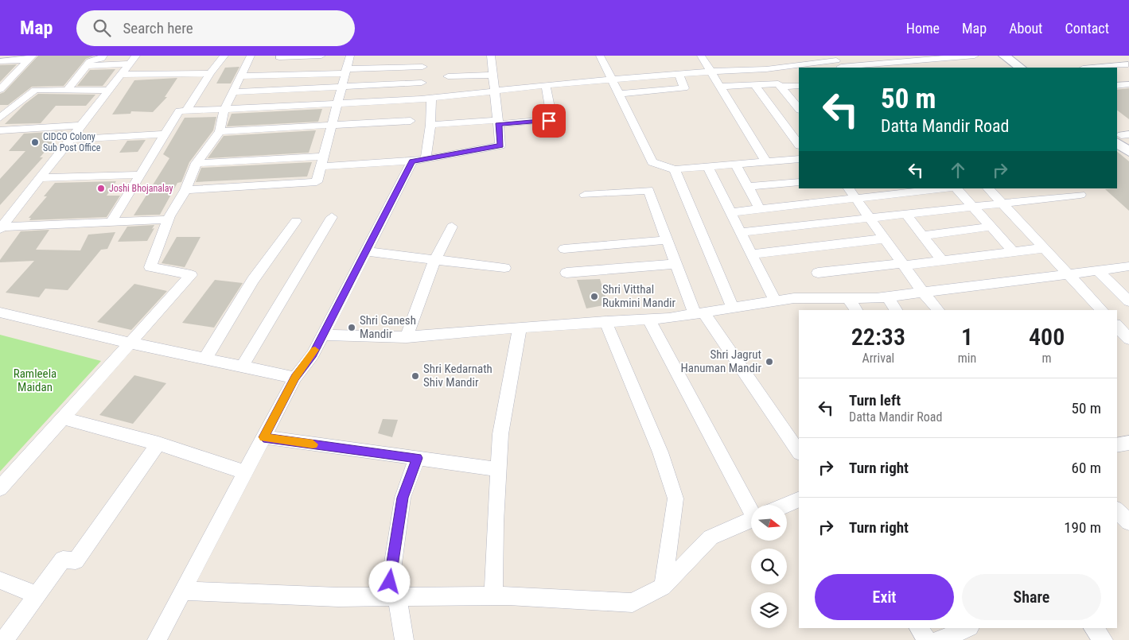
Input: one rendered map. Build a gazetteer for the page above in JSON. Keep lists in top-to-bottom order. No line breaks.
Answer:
{"parks":["Ramleela Maidan"],"places":["CIDCO Colony Sub Post Office","Joshi Bhojanalay","Shri Vitthal Rukmini Mandir","Shri Ganesh Mandir","Shri Jagrut Hanuman Mandir","Shri Kedarnath Shiv Mandir"],"north":"right","page":{"header":"Map","search":"Search here","nav":["Home","Map","About","Contact"],"turn":["50 m","Datta Mandir Road"],"eta":["22:33","Arrival","1","min","400","m"],"list":[{"name":"Turn left","note":"Datta Mandir Road","value":"50 m"},{"name":"Turn right","value":"60 m"},{"name":"Turn right","value":"190 m"}],"buttons":["Exit","Share"]}}
